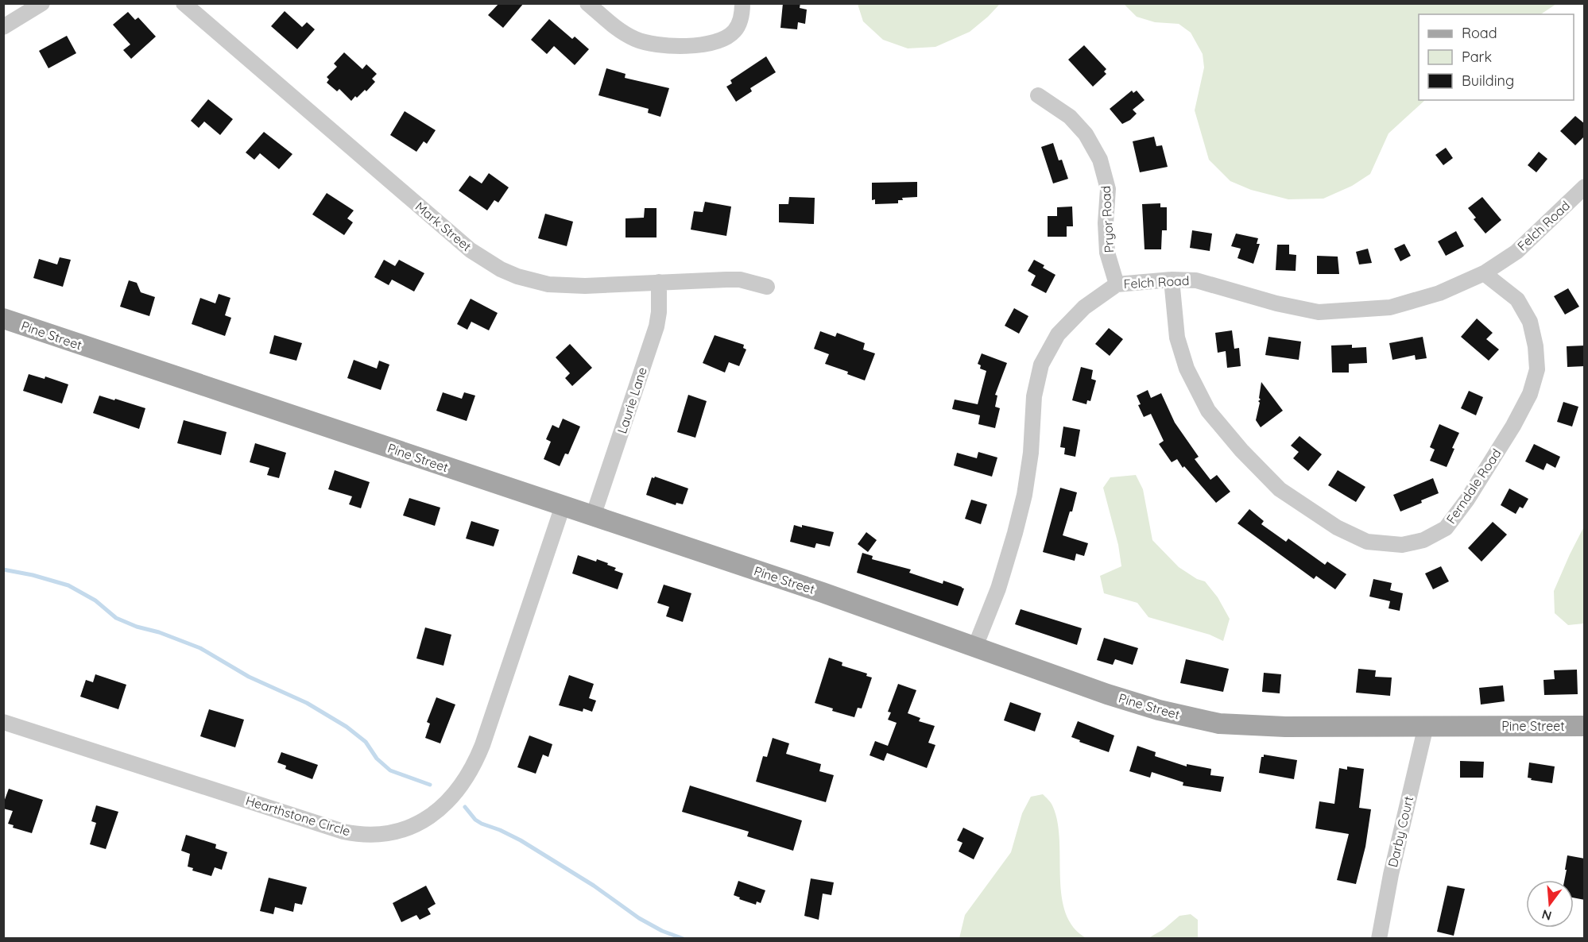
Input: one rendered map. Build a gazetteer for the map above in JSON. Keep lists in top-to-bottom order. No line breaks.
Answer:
{"streets":{"main road":["Pine Street"],"street":["Pryor Road","Felch Road","Mark Street","Laurie Lane","Ferndale Road","Hearthstone Circle","Darby Court"]},"crossings":[["Pryor Road","Felch Road"],["Felch Road","Pine Street"],["Felch Road","Ferndale Road"],["Mark Street","Laurie Lane"],["Pine Street","Laurie Lane"],["Pine Street","Hearthstone Circle"],["Pine Street","Darby Court"]],"legend":["Road","Park","Building"],"north":"bottom"}
